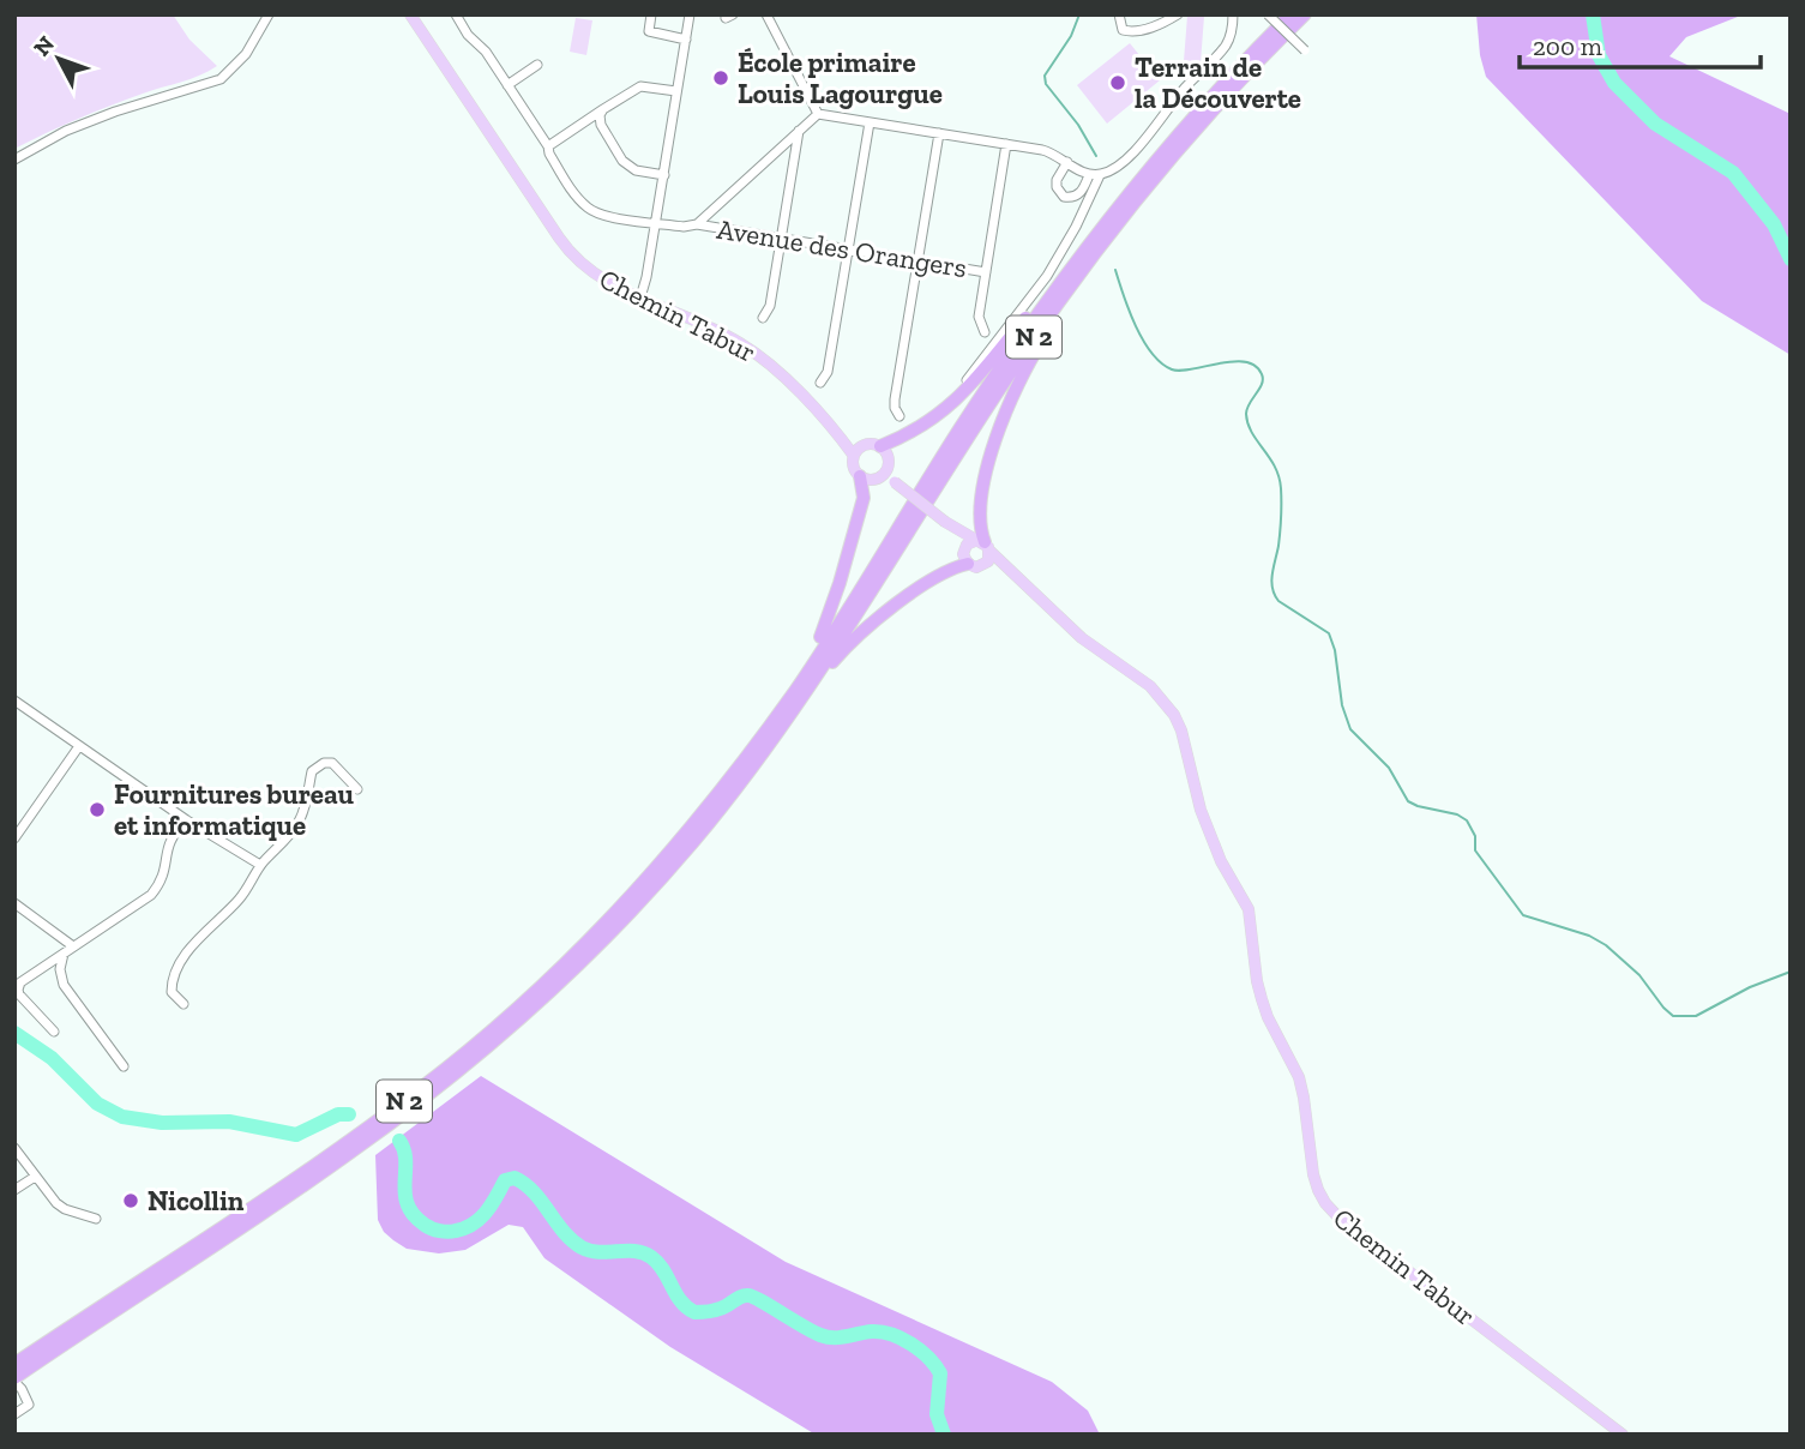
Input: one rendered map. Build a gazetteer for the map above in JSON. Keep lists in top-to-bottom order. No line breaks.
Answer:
{"streets":{"highway":["N 2"],"main road":["Chemin Tabur"],"street":["Avenue des Orangers"]},"places":["École primaire Louis Lagourgue","Terrain de la Découverte","Fournitures bureau et informatique","Nicollin"],"scale_bar":"200 m","north":"top left"}
